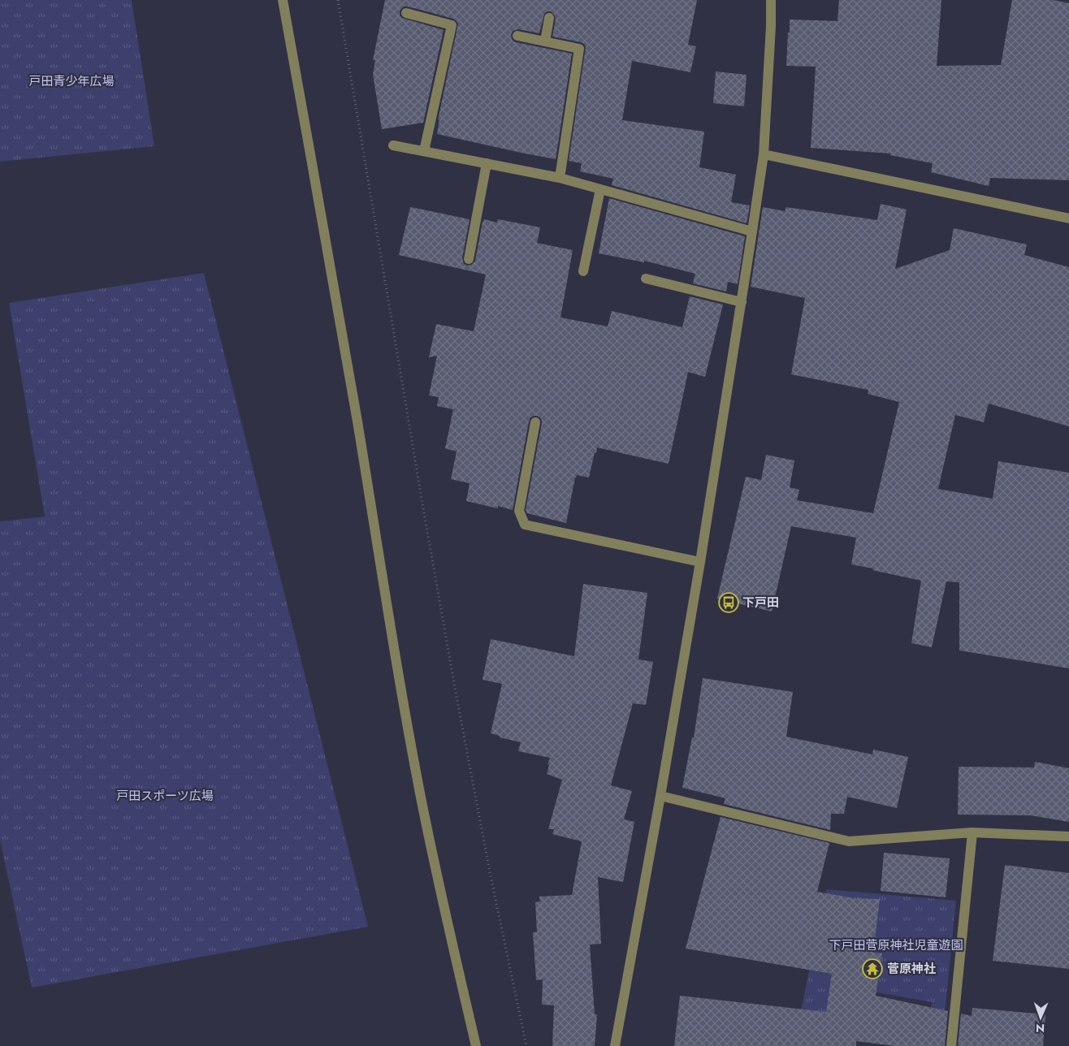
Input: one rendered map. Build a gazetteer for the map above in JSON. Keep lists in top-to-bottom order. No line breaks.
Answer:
{"parks":["戸田青少年広場","戸田スポーツ広場","下戸田菅原神社児童遊園"],"places":{"bus stop":["下戸田"],"temple":["菅原神社"]},"north":"bottom"}
